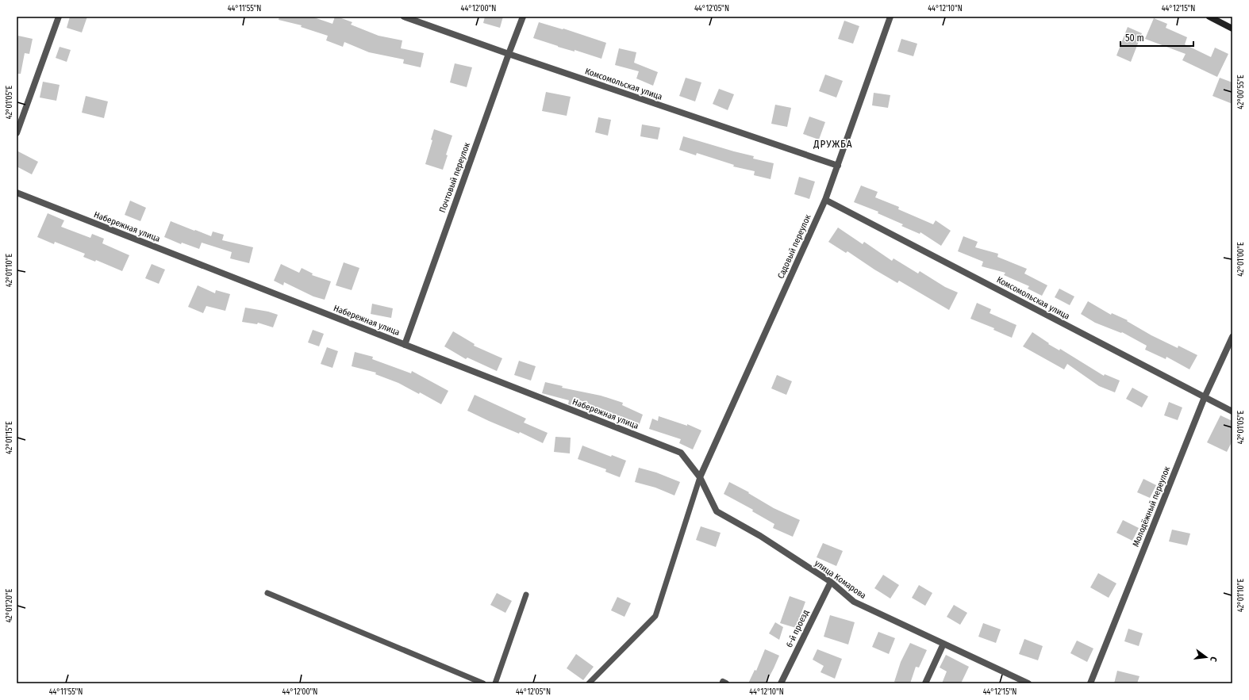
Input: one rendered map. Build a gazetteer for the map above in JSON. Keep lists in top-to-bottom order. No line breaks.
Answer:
{"streets":{"street":["Комсомольская улица","Почтовый переулок","Набережная улица","Садовый переулок","Молодёжный переулок","улица Комарова","6-й проезд"]},"crossings":[["Комсомольская улица","Почтовый переулок"],["Комсомольская улица","Садовый переулок"],["Комсомольская улица","Молодёжный переулок"],["Почтовый переулок","Набережная улица"],["Набережная улица","Садовый переулок"],["Набережная улица","улица Комарова"],["Садовый переулок","улица Комарова"],["улица Комарова","6-й проезд"]],"districts":["ДРУЖБА"],"scale_bar":"50 m","north":"right","coordinates":["44°11'55\"N","44°12'00\"N","44°12'05\"N","44°12'10\"N","44°12'15\"N","42°00'55\"E","42°01'05\"E","42°01'00\"E","42°01'10\"E","42°01'15\"E","42°01'20\"E"]}
